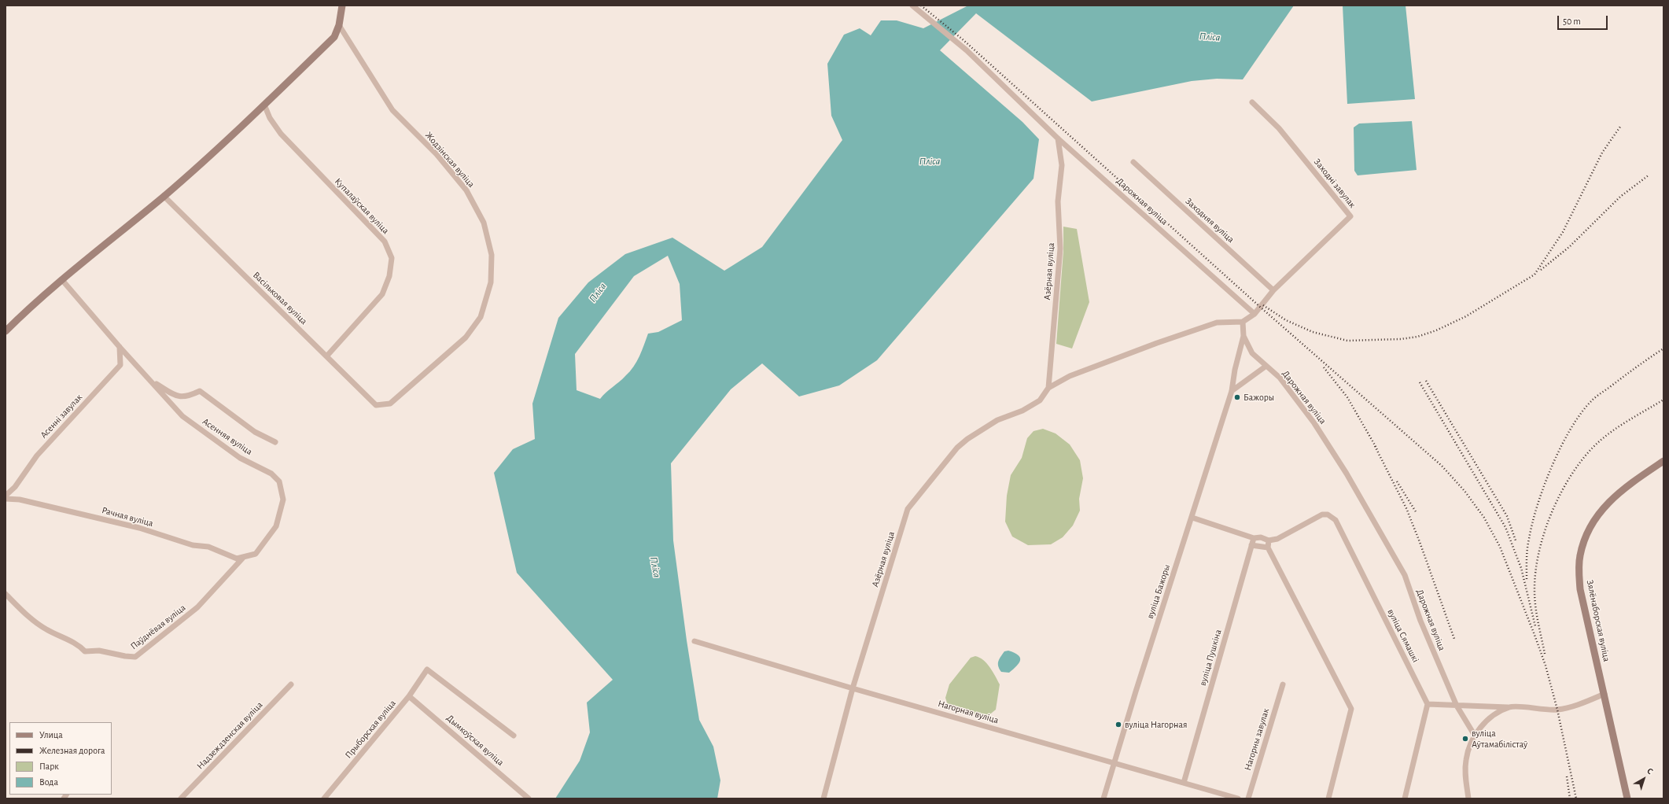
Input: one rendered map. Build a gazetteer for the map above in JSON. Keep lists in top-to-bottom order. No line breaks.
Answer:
{"streets":{"street":["Жодзінская вуліца","Заходні завулак","Дарожная вуліца","Купалаўская вуліца","Заходняя вуліца","Азёрная вуліца","Васільковая вуліца","Асенні завулак","Асенняя вуліца","Рачная вуліца","вуліца Бажоры","Зялёнаборская вуліца","Паўднёвая вуліца","вуліца Сямашкі","вуліца Пушкіна","Нагорная вуліца","Прыборская вуліца","Надзеждзенская вуліца","Нагорны завулак","Дымкоўская вуліца"]},"crossings":[["Жодзінская вуліца","Васільковая вуліца"],["Заходні завулак","Дарожная вуліца"],["Заходні завулак","Заходняя вуліца"],["Дарожная вуліца","Азёрная вуліца"],["Дарожная вуліца","вуліца Бажоры"],["Купалаўская вуліца","Васільковая вуліца"],["Азёрная вуліца","Нагорная вуліца"],["Асенні завулак","Асенняя вуліца"],["Асенняя вуліца","Рачная вуліца"],["Асенняя вуліца","Паўднёвая вуліца"],["Рачная вуліца","Паўднёвая вуліца"],["вуліца Бажоры","Нагорная вуліца"],["вуліца Пушкіна","Нагорная вуліца"],["Прыборская вуліца","Дымкоўская вуліца"]],"water":["Пліса"],"places":["Бажоры","вуліца Нагорная","вуліца Аўтамабілістаў"],"legend":["Улица","Железная дорога","Парк","Вода"],"scale_bar":"50 m","north":"top right"}
